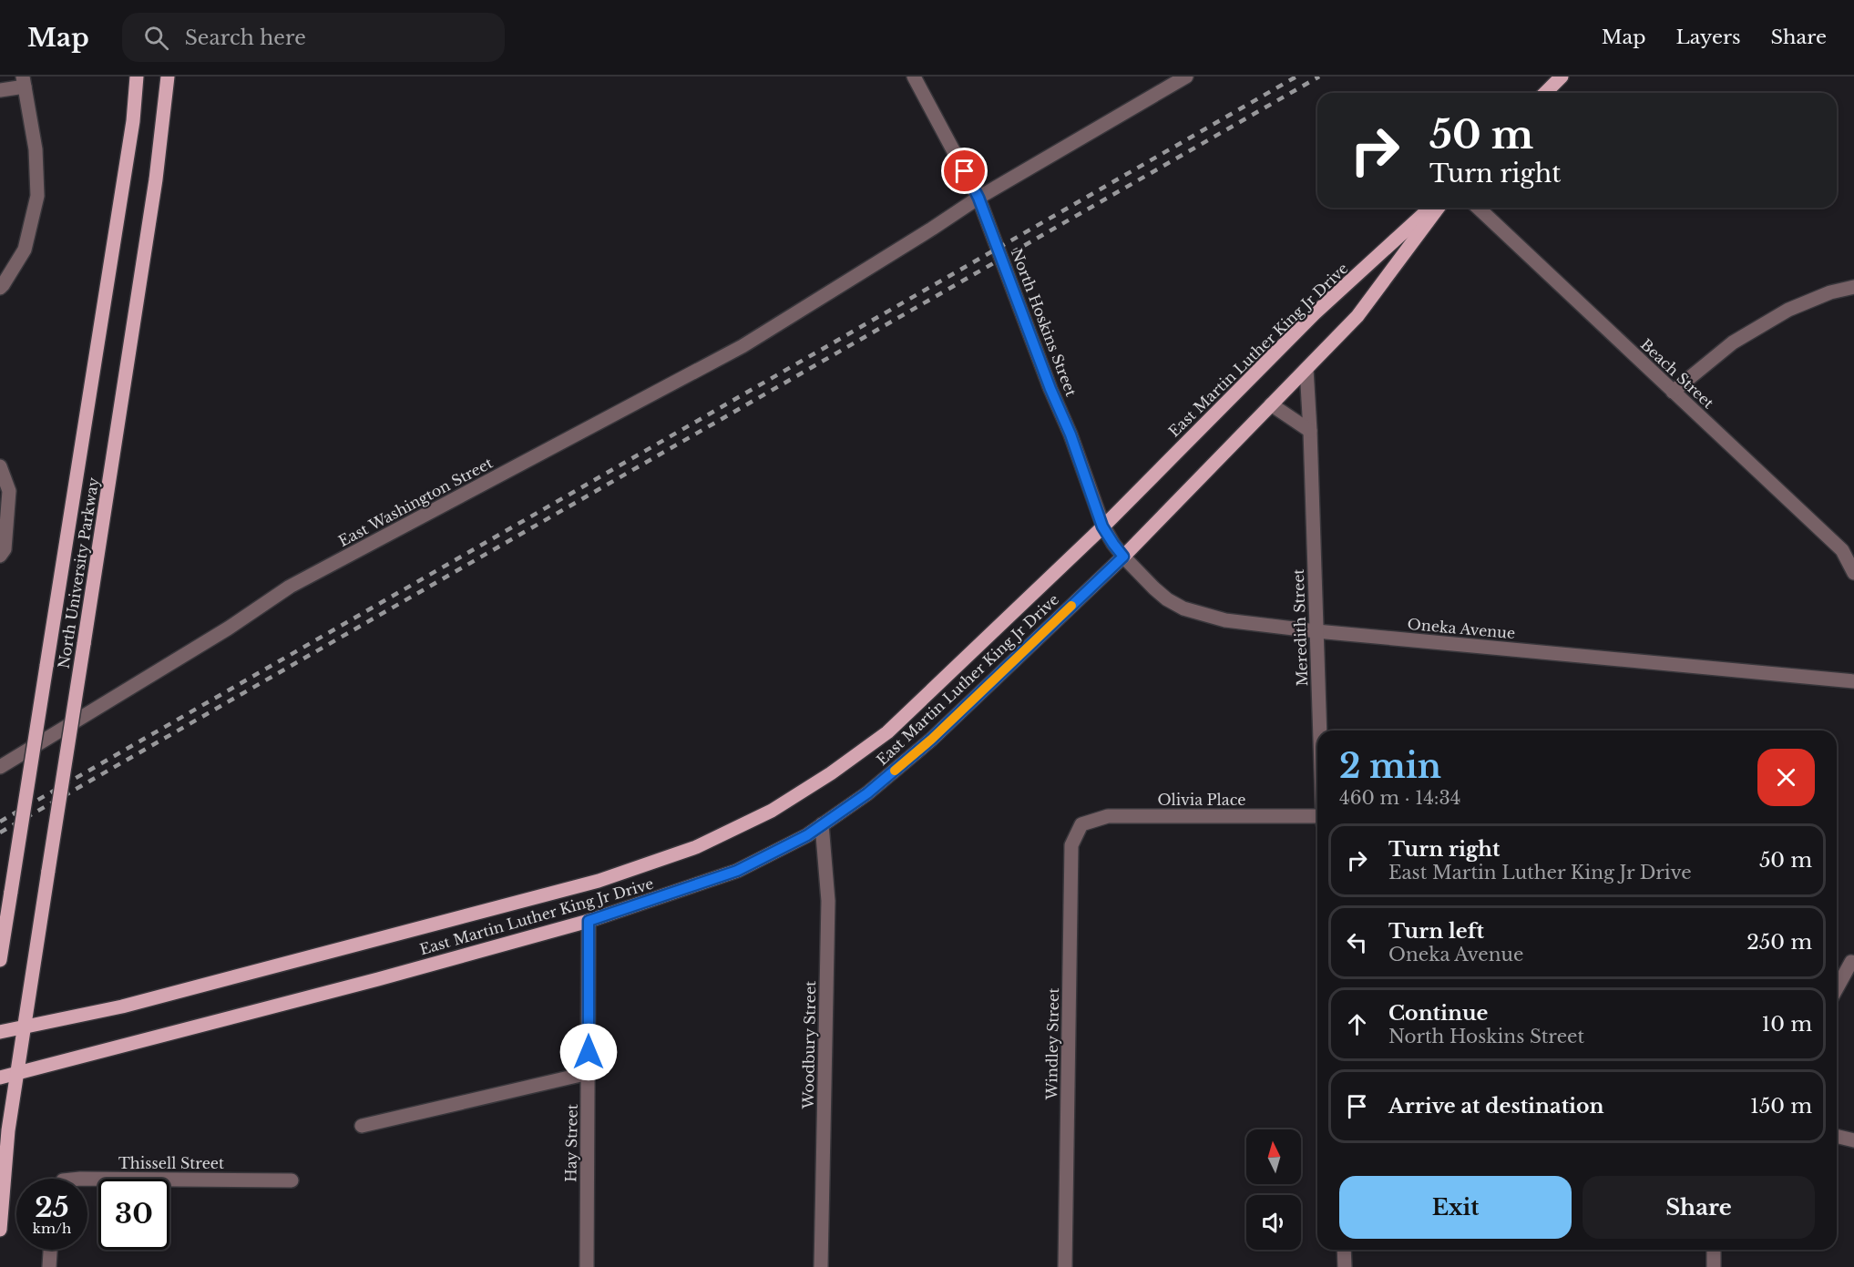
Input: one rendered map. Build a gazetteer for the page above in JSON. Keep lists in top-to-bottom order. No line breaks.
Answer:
{"streets":{"main road":["East Martin Luther King Jr Drive","North University Parkway"],"street":["North Hoskins Street","Beach Street","East Washington Street","Meredith Street","Oneka Avenue","Olivia Place","Windley Street","Woodbury Street","Hay Street","Thissell Street"]},"crossings":[["North Hoskins Street","East Martin Luther King Jr Drive"],["North Hoskins Street","East Washington Street"],["North Hoskins Street","Oneka Avenue"],["East Martin Luther King Jr Drive","North University Parkway"],["East Martin Luther King Jr Drive","Meredith Street"],["East Martin Luther King Jr Drive","Oneka Avenue"],["East Martin Luther King Jr Drive","Woodbury Street"],["East Martin Luther King Jr Drive","Hay Street"],["Meredith Street","Oneka Avenue"],["Olivia Place","Windley Street"]],"north":"top","page":{"header":"Map","search":"Search here","nav":["Map","Layers","Share"],"turn":["50 m","Turn right"],"heading":["2 min","460 m · 14:34"],"list":[{"name":"Turn right","note":"East Martin Luther King Jr Drive","value":"50 m"},{"name":"Turn left","note":"Oneka Avenue","value":"250 m"},{"name":"Continue","note":"North Hoskins Street","value":"10 m"},{"name":"Arrive at destination","value":"150 m"}],"buttons":["Exit","Share"],"speed":"25 km/h","limit":"30"}}
